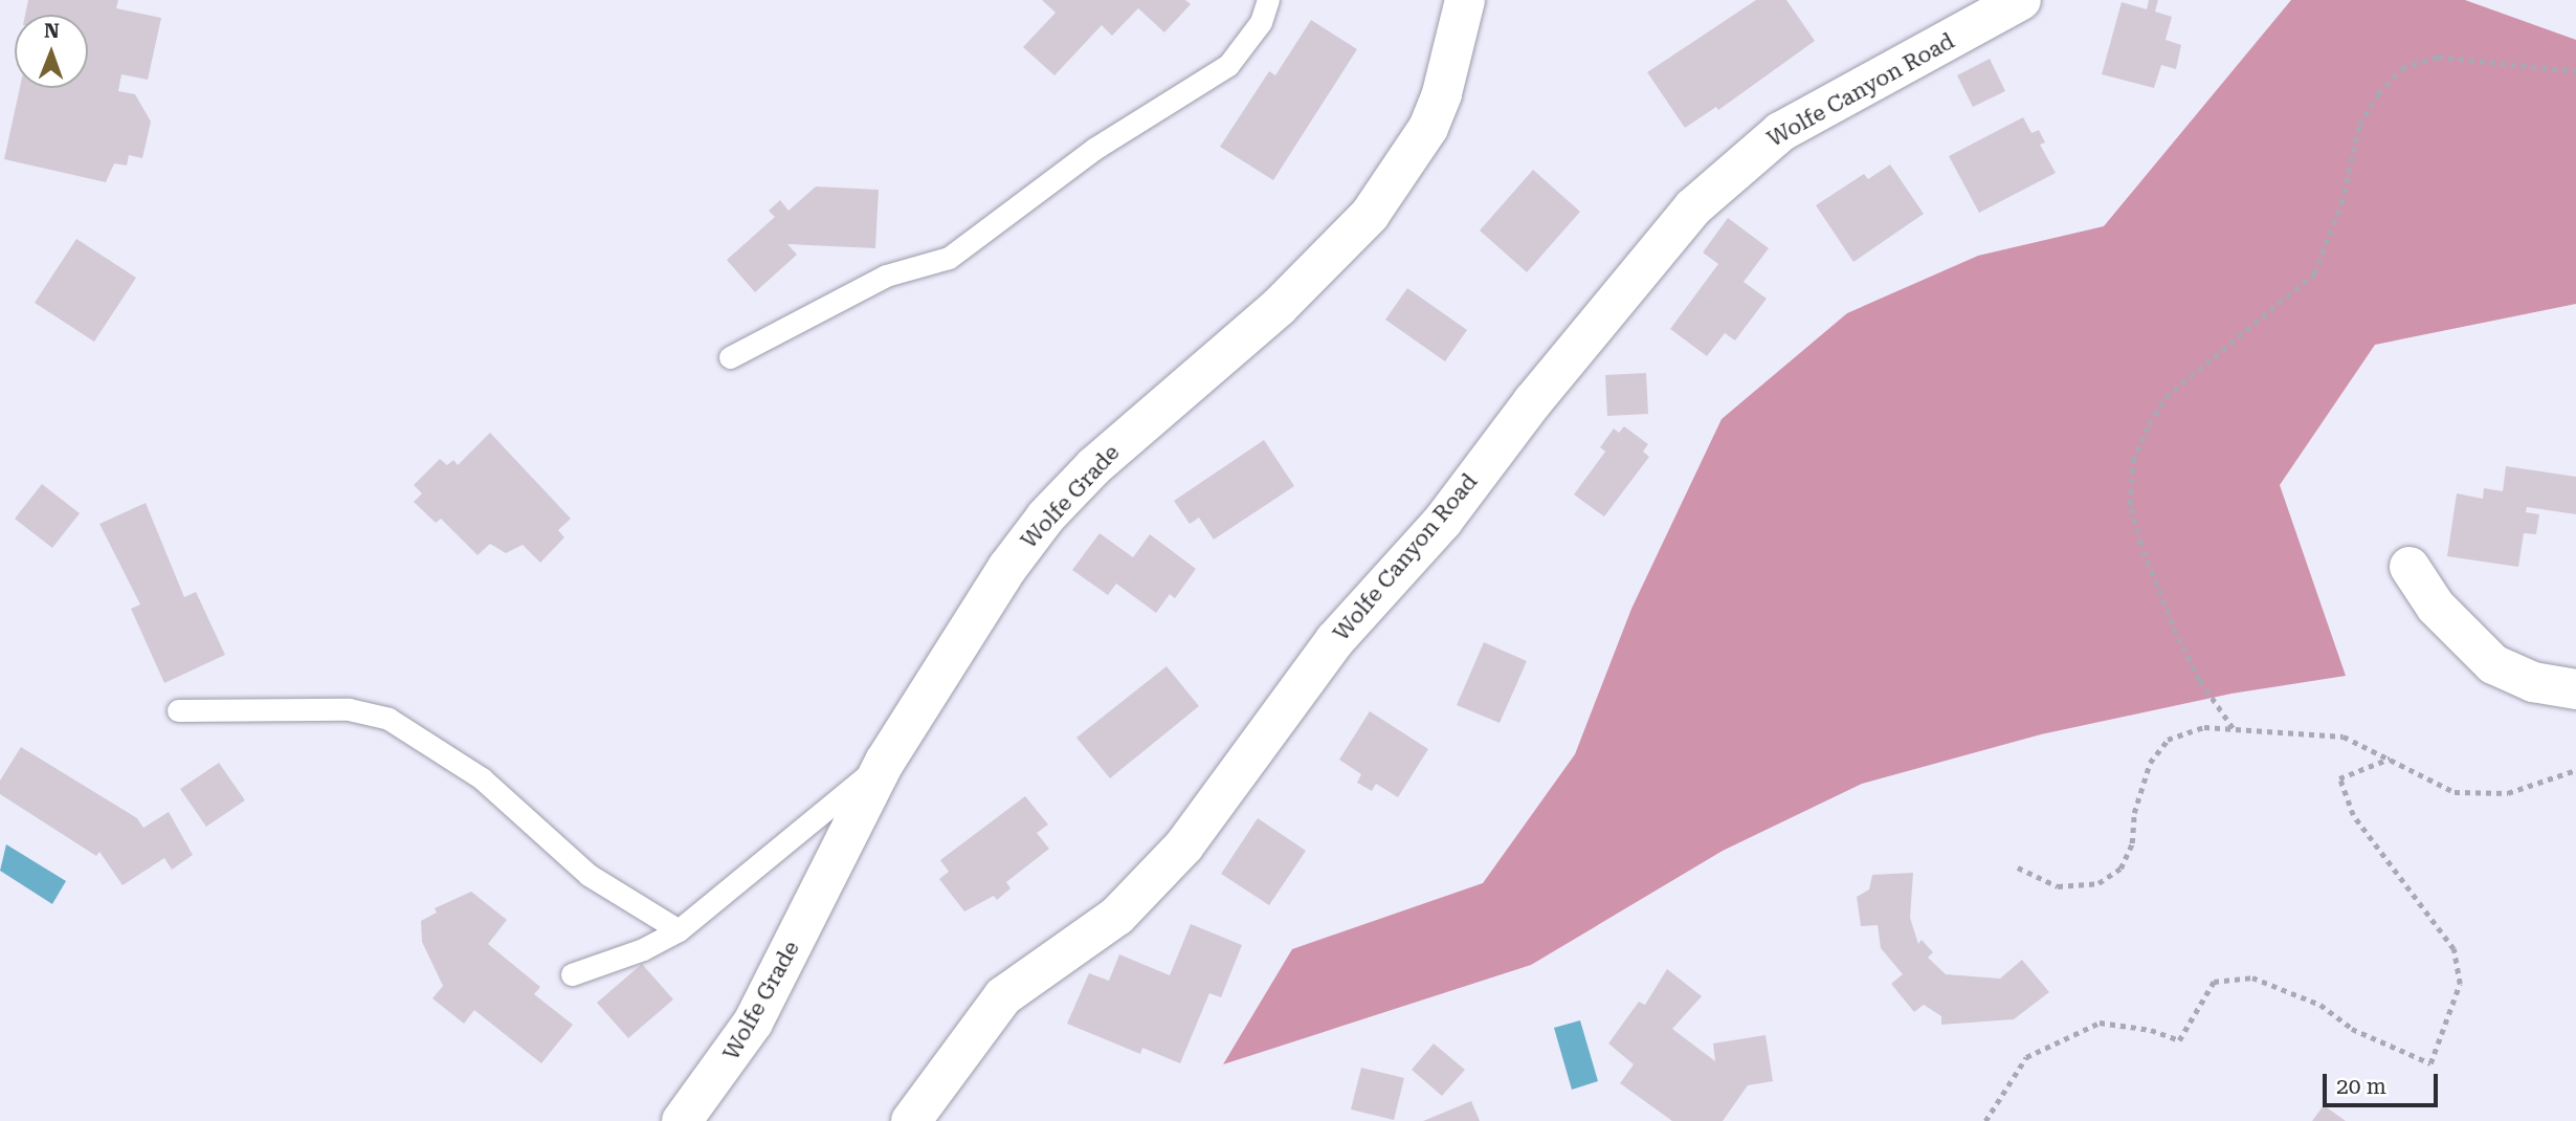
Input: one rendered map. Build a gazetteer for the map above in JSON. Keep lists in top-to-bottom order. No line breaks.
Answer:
{"streets":{"street":["Wolfe Canyon Road","Wolfe Grade"]},"scale_bar":"20 m","north":"top"}
